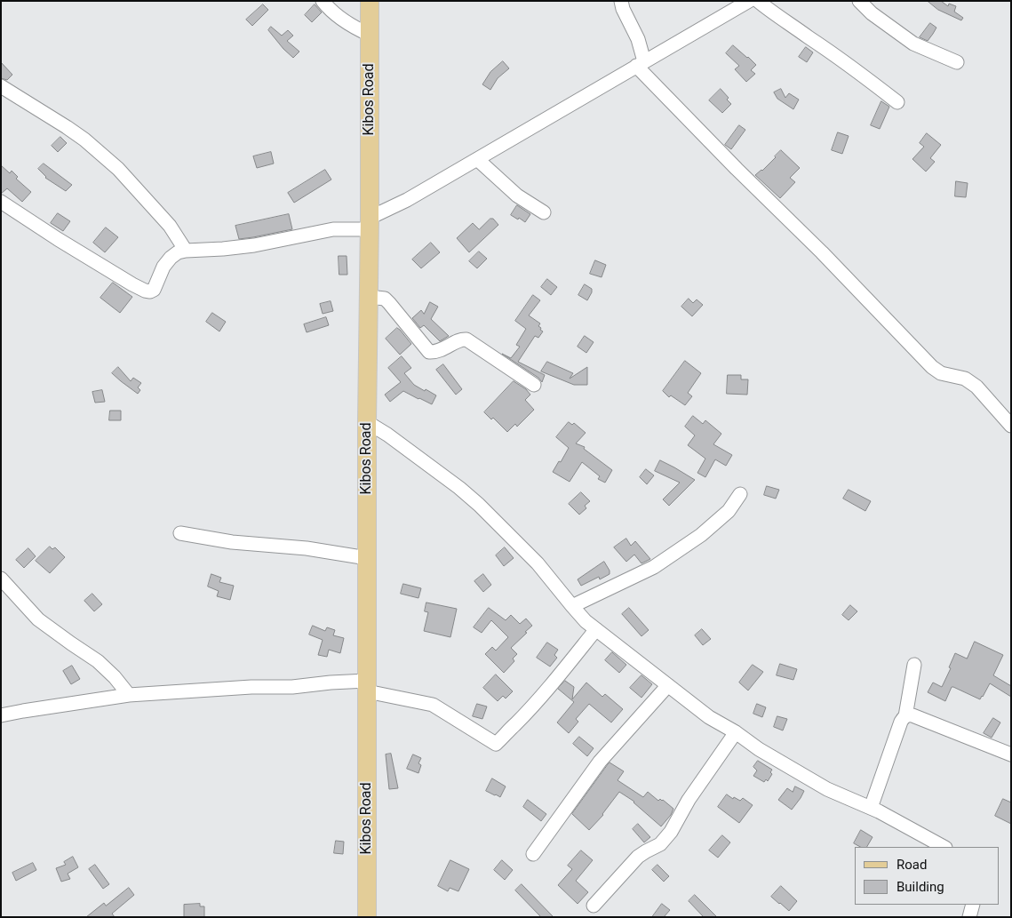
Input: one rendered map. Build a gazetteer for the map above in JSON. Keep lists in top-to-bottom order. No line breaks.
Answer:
{"streets":{"main road":["Kibos Road"]},"legend":["Road","Building"]}
